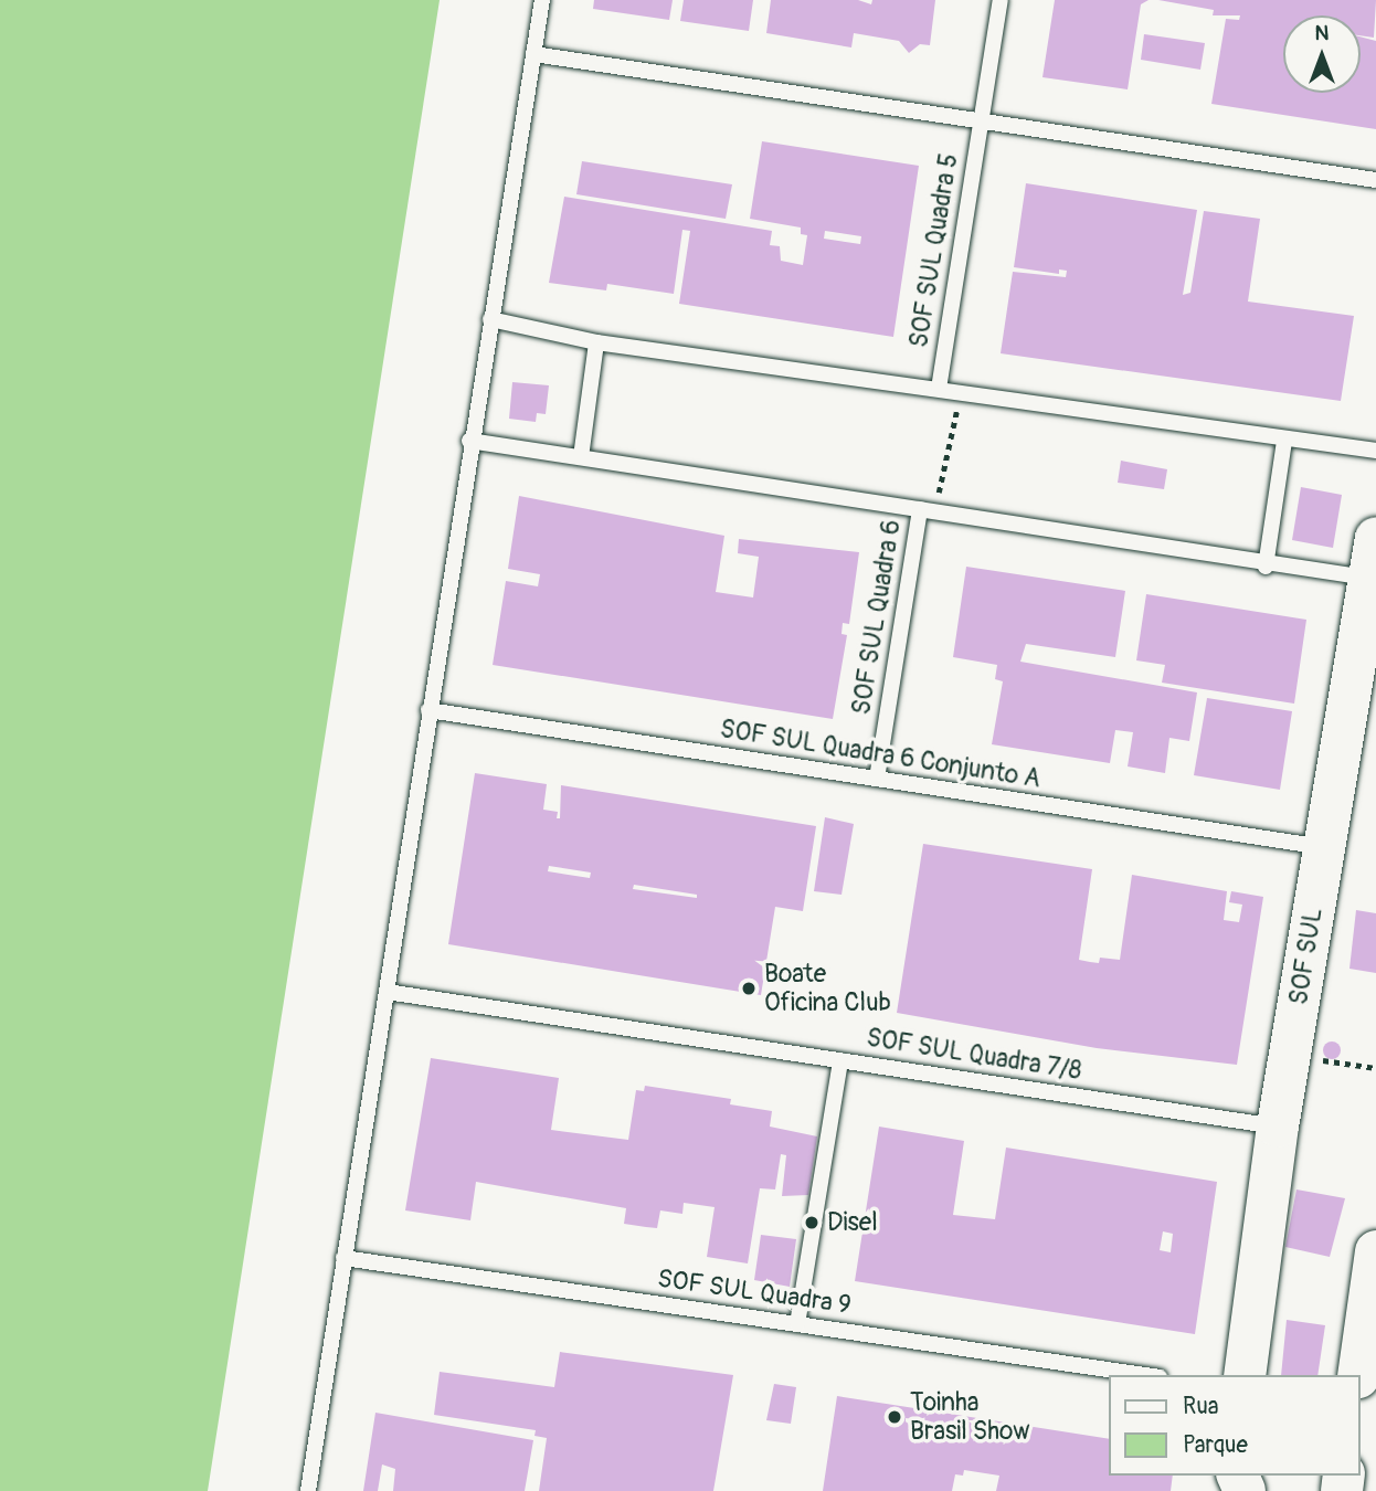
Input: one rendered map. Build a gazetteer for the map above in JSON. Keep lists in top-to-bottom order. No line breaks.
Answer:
{"streets":{"street":["SOF SUL"],"lane":["SOF SUL Quadra 5","SOF SUL Quadra 6","SOF SUL Quadra 6 Conjunto A","SOF SUL Quadra 7/8","SOF SUL Quadra 9"]},"crossings":[["SOF SUL Quadra 6","SOF SUL Quadra 6 Conjunto A"],["SOF SUL Quadra 6 Conjunto A","SOF SUL"],["SOF SUL","SOF SUL Quadra 7/8"]],"places":["Boate Oficina Club","Disel","Toinha Brasil Show"],"legend":["Rua","Parque"],"north":"top"}
